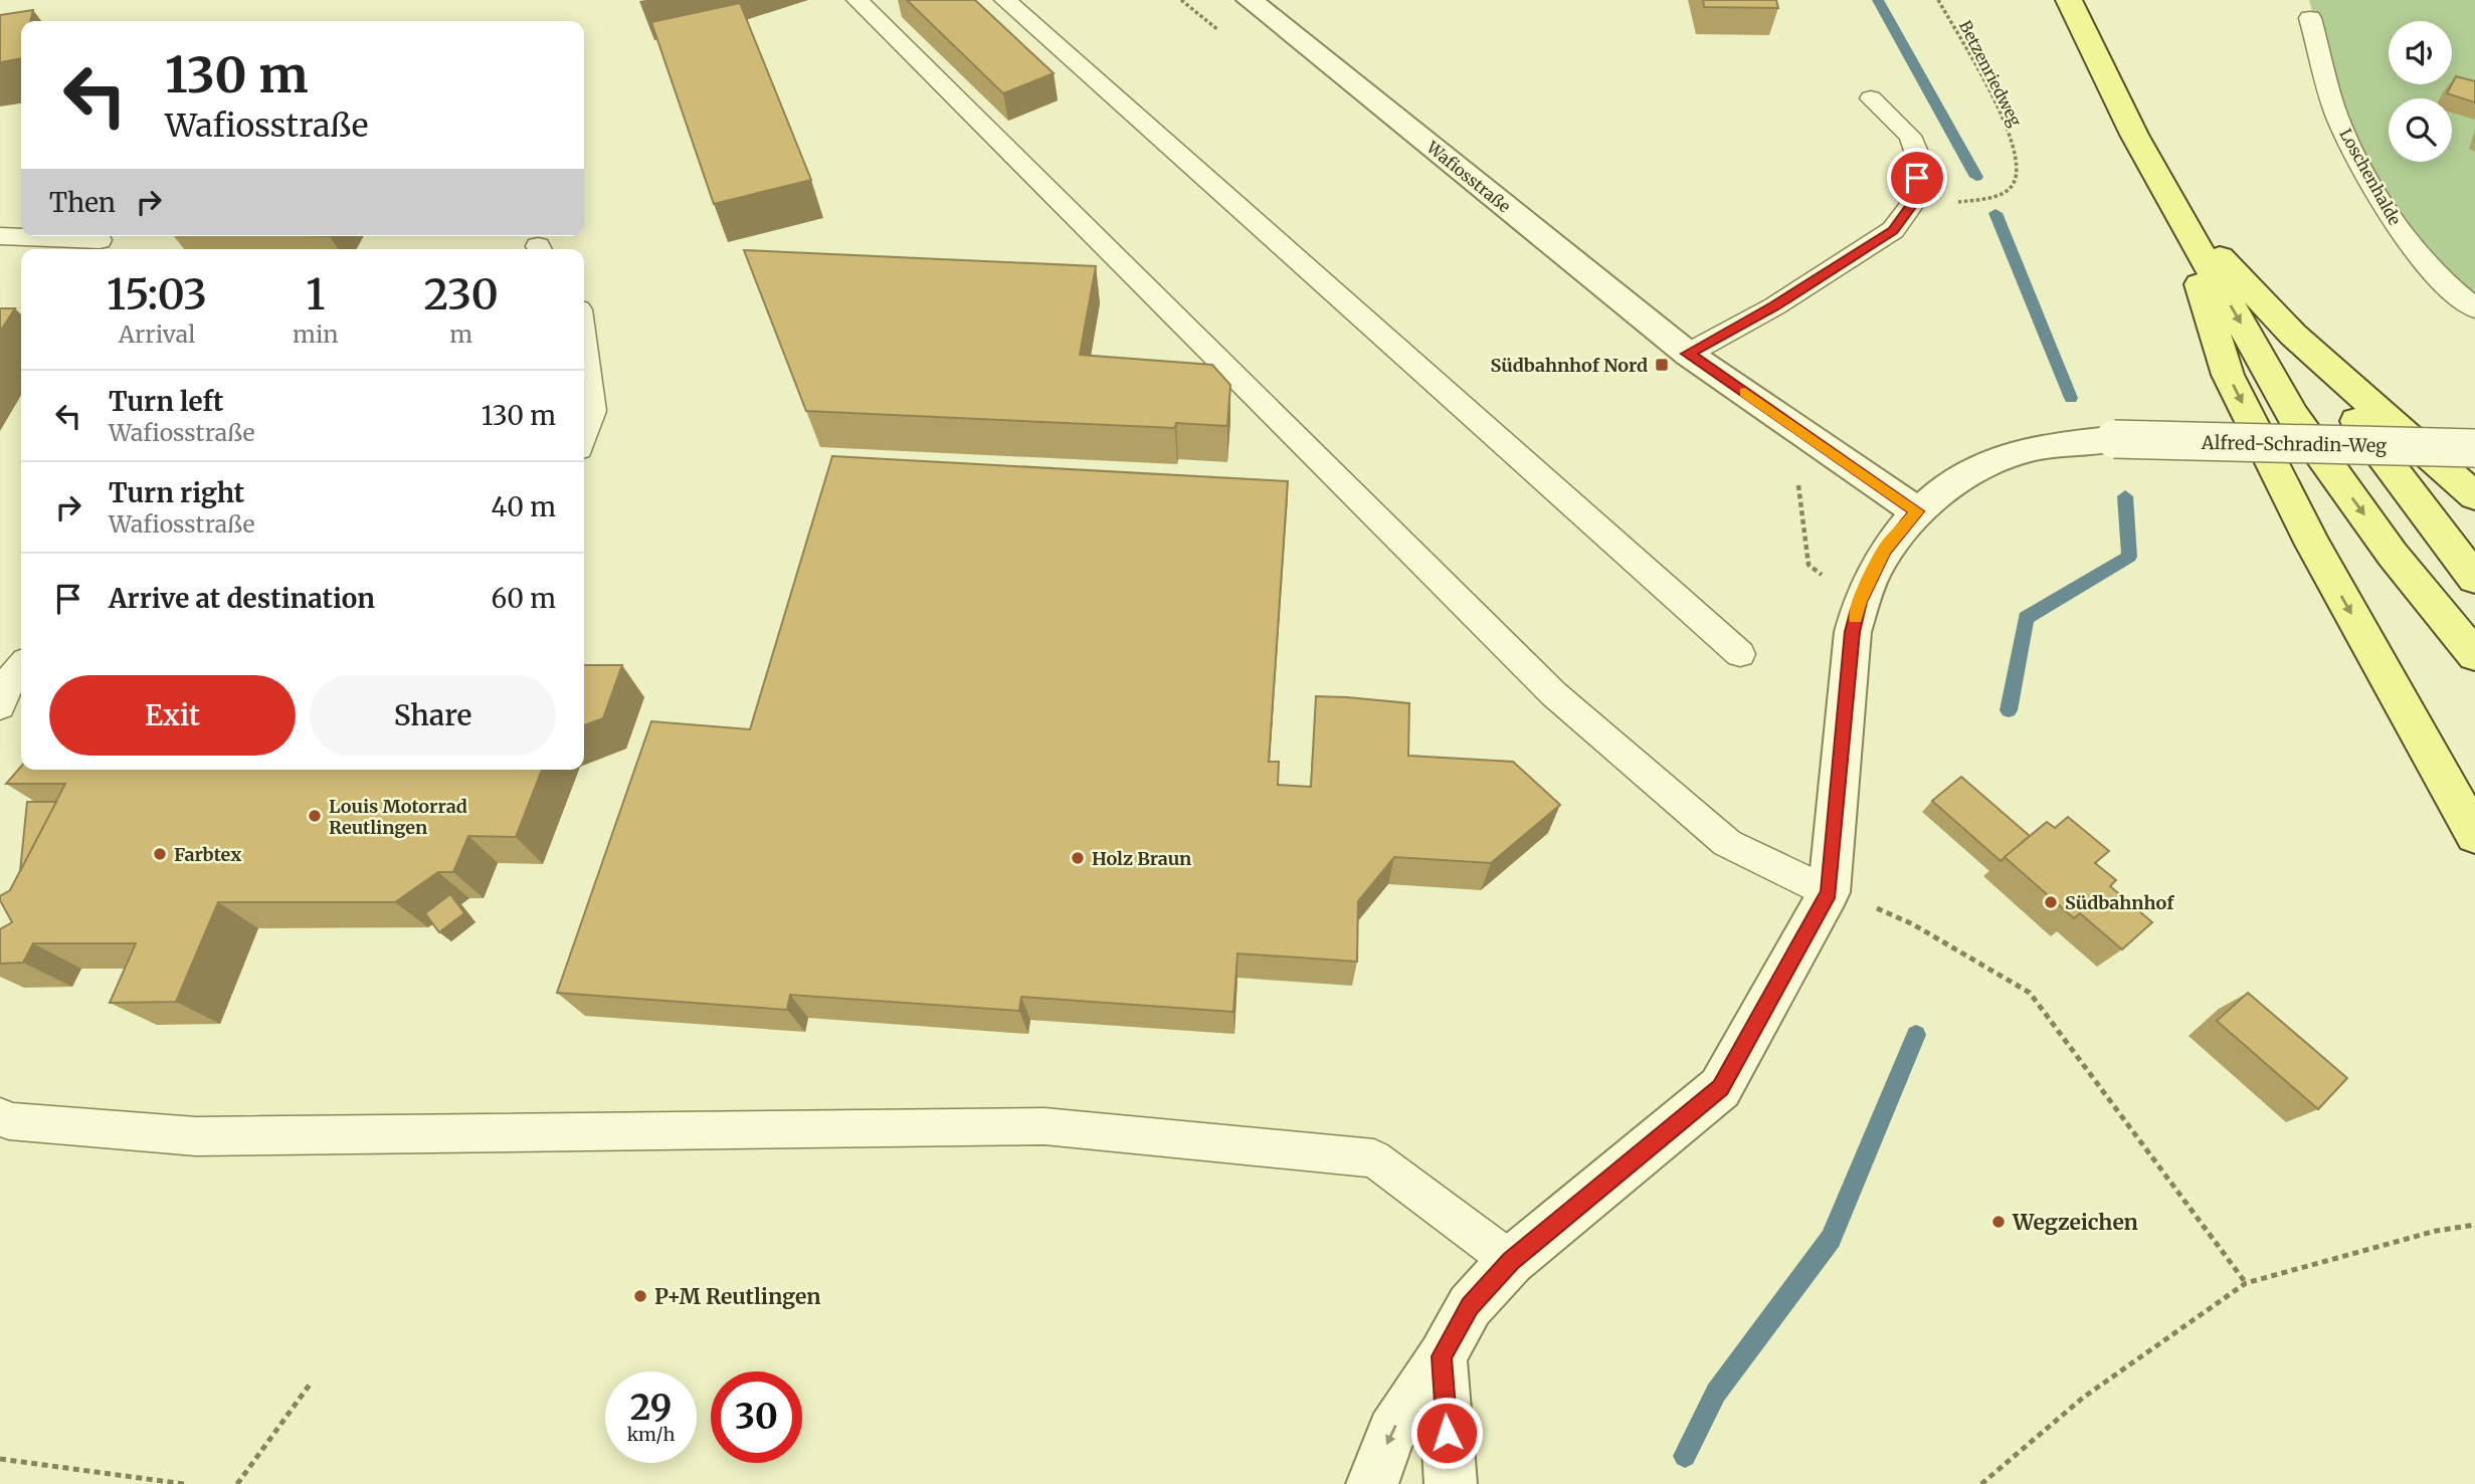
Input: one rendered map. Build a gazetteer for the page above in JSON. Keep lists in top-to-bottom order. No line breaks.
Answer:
{"streets":{"street":["Wafiosstraße","Alfred-Schradin-Weg"],"lane":["Loschenhalde"],"path":["Betzenriedweg"]},"crossings":[["Wafiosstraße","Alfred-Schradin-Weg"]],"places":{"transit":["Südbahnhof Nord"],"other":["Louis Motorrad Reutlingen","Farbtex","Holz Braun","Südbahnhof","Wegzeichen","P+M Reutlingen"]},"page":{"turn":["130 m","Wafiosstraße"],"then":"Then","eta":["15:03","Arrival","1","min","230","m"],"list":[{"name":"Turn left","note":"Wafiosstraße","value":"130 m"},{"name":"Turn right","note":"Wafiosstraße","value":"40 m"},{"name":"Arrive at destination","value":"60 m"}],"buttons":["Exit","Share"],"speed":"29 km/h","limit":"30"}}
